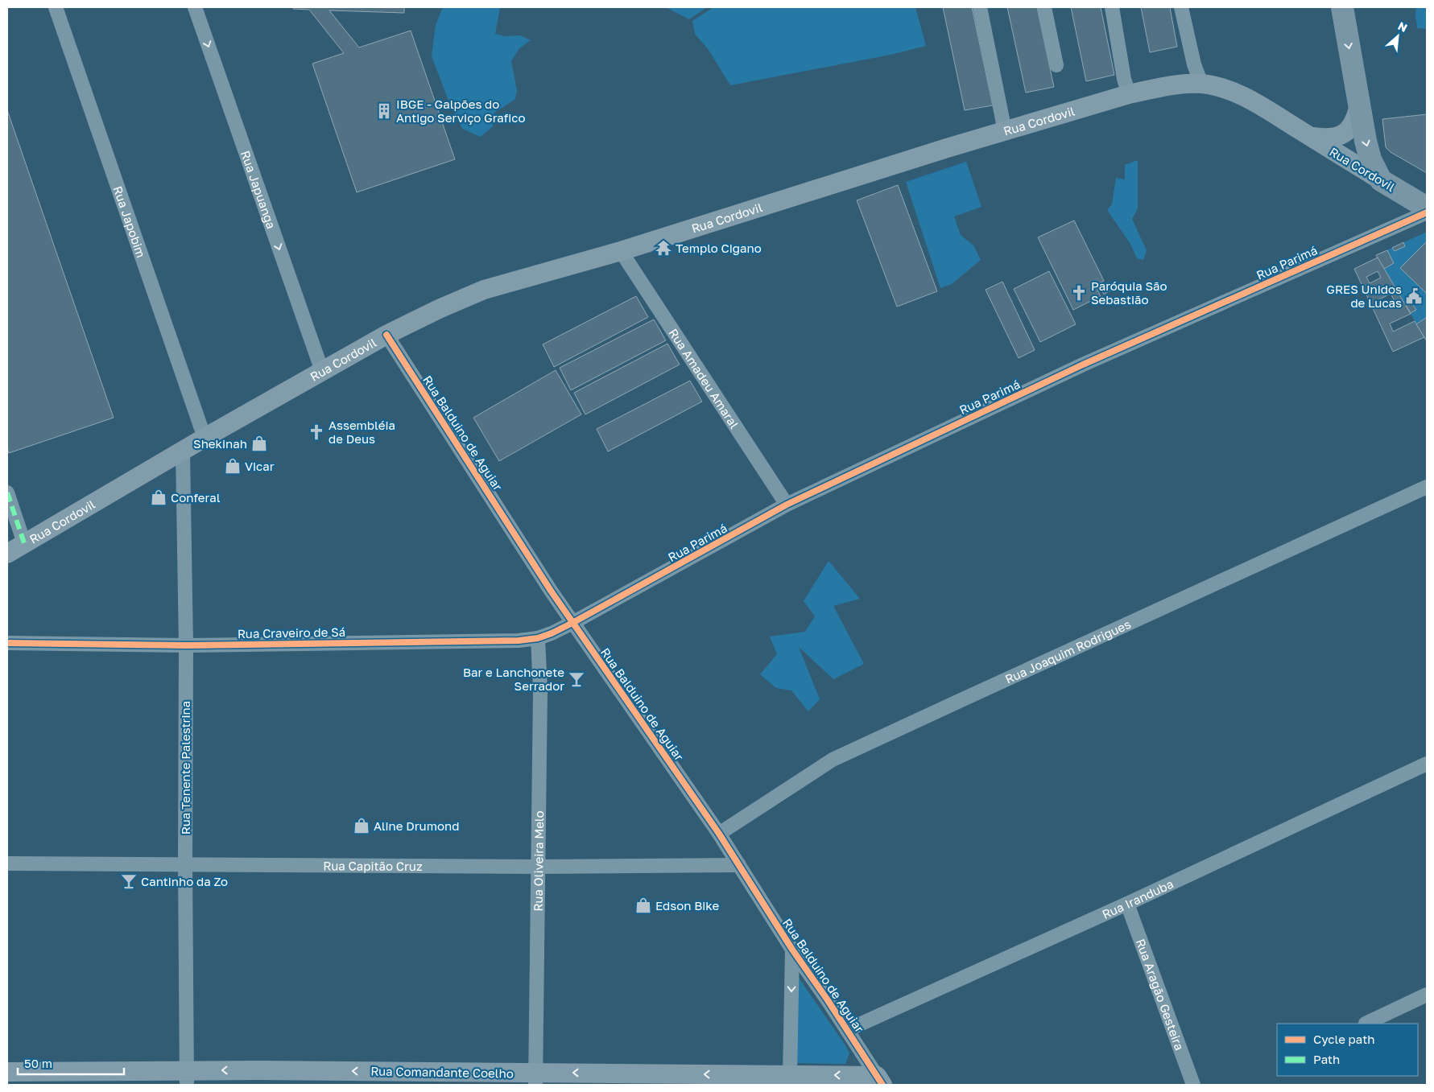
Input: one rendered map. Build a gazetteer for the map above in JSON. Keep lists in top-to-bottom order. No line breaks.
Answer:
{"streets":{"main road":["Rua Cordovil","Rua Comandante Coelho"],"street":["Rua Japuanga","Rua Japobim","Rua Parimá","Rua Amadeu Amaral","Rua Balduino de Aguiar","Rua Craveiro de Sá","Rua Joaquim Rodrigues","Rua Tenente Palestrina","Rua Oliveira Melo","Rua Capitão Cruz","Rua Iranduba","Rua Aragão Gesteira"]},"crossings":[["Rua Cordovil","Rua Japuanga"],["Rua Cordovil","Rua Japobim"],["Rua Cordovil","Rua Amadeu Amaral"],["Rua Cordovil","Rua Balduino de Aguiar"],["Rua Cordovil","Rua Tenente Palestrina"],["Rua Parimá","Rua Amadeu Amaral"],["Rua Parimá","Rua Balduino de Aguiar"],["Rua Parimá","Rua Craveiro de Sá"],["Rua Balduino de Aguiar","Rua Craveiro de Sá"],["Rua Balduino de Aguiar","Rua Joaquim Rodrigues"],["Rua Balduino de Aguiar","Rua Capitão Cruz"],["Rua Balduino de Aguiar","Rua Iranduba"],["Rua Balduino de Aguiar","Rua Comandante Coelho"],["Rua Craveiro de Sá","Rua Tenente Palestrina"],["Rua Craveiro de Sá","Rua Oliveira Melo"],["Rua Tenente Palestrina","Rua Capitão Cruz"],["Rua Tenente Palestrina","Rua Comandante Coelho"],["Rua Oliveira Melo","Rua Capitão Cruz"],["Rua Oliveira Melo","Rua Comandante Coelho"],["Rua Iranduba","Rua Aragão Gesteira"]],"one_way":["Rua Japuanga","Rua Comandante Coelho"],"places":{"building":["IBGE - Galpões do Antigo Serviço Grafico"],"temple":["Templo Cigano"],"church":["Paróquia São Sebastião","Assembléia de Deus"],"public building":["GRES Unidos de Lucas"],"shop":["Shekinah","Vicar","Conferal","Aline Drumond","Edson Bike"],"bar":["Bar e Lanchonete Serrador","Cantinho da Zo"]},"legend":["Cycle path","Path"],"scale_bar":"50 m","north":"top right"}
